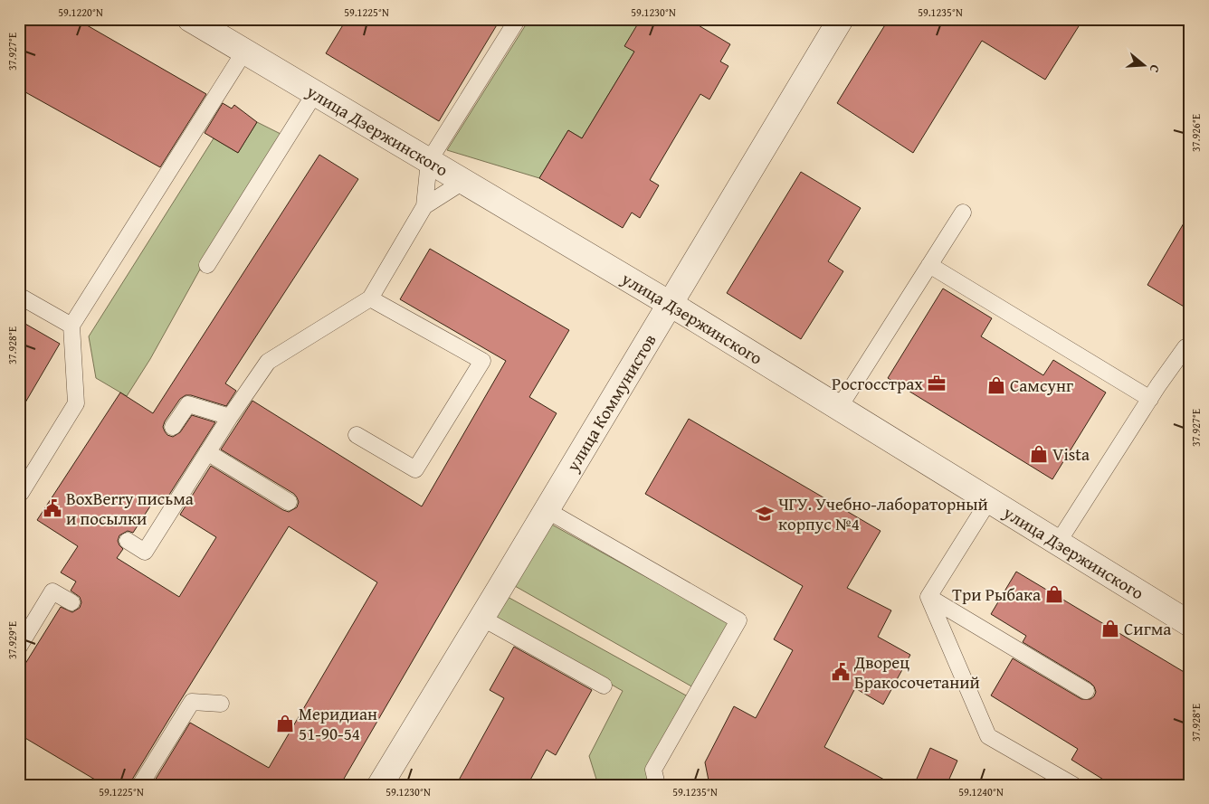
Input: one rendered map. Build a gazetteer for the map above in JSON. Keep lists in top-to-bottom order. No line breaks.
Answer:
{"streets":{"street":["улица Дзержинского","улица Коммунистов"]},"crossings":[["улица Дзержинского","улица Коммунистов"]],"places":{"office":["Росгосстрах"],"shop":["Самсунг","Vista","Три Рыбака","Сигма","Меридиан 51-90-54"],"public building":["BoxBerry письма и посылки","Дворец Бракосочетаний"],"school or university":["ЧГУ. Учебно-лабораторный корпус №4"]},"north":"right","coordinates":["59.1220°N","59.1225°N","59.1230°N","59.1235°N","37.927°E","37.926°E","37.928°E","37.929°E","59.1240°N"]}
